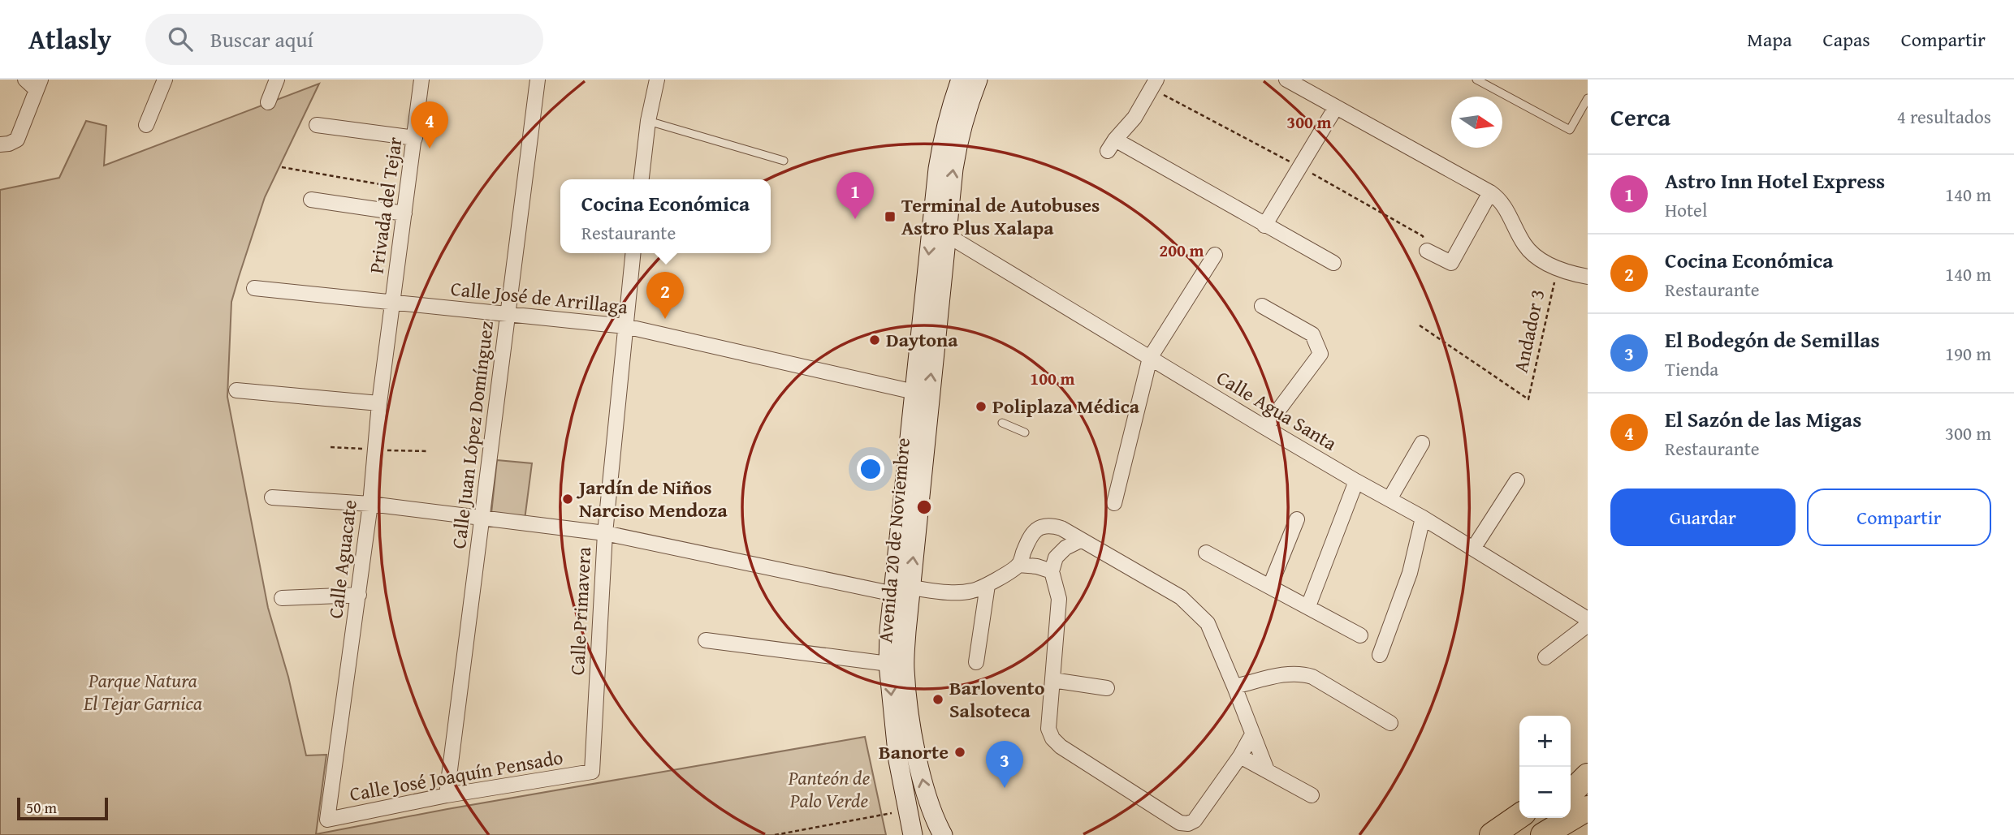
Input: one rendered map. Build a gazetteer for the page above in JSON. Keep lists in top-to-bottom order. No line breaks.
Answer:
{"streets":{"main road":["Avenida 20 de Noviembre"],"street":["Privada del Tejar","Calle José de Arrillaga","Calle Agua Santa","Calle Juan López Domínguez","Calle Aguacate","Calle Primavera","Calle José Joaquín Pensado"],"path":["Andador 3"]},"crossings":[["Privada del Tejar","Calle José de Arrillaga"],["Privada del Tejar","Calle Aguacate"],["Calle José de Arrillaga","Calle Juan López Domínguez"],["Calle José de Arrillaga","Avenida 20 de Noviembre"],["Calle José de Arrillaga","Calle Aguacate"],["Calle José de Arrillaga","Calle Primavera"],["Calle Agua Santa","Avenida 20 de Noviembre"],["Calle Juan López Domínguez","Calle José Joaquín Pensado"],["Calle Aguacate","Calle José Joaquín Pensado"],["Calle Primavera","Calle José Joaquín Pensado"]],"parks":["Parque Natura El Tejar Garnica","Panteón de Palo Verde"],"places":{"transit":["Terminal de Autobuses Astro Plus Xalapa"],"other":["Daytona","Poliplaza Médica","Jardín de Niños Narciso Mendoza","Barlovento Salsoteca","Banorte"]},"scale_bar":"50 m","north":"right","page":{"header":"Atlasly","search":"Buscar aquí","nav":["Mapa","Capas","Compartir"],"heading":["Cerca","4 resultados"],"pins":["4","1","2","3"],"list":[{"mark":"1","name":"Astro Inn Hotel Express","note":"Hotel","value":"140 m"},{"mark":"2","name":"Cocina Económica","note":"Restaurante","value":"140 m"},{"mark":"3","name":"El Bodegón de Semillas","note":"Tienda","value":"190 m"},{"mark":"4","name":"El Sazón de las Migas","note":"Restaurante","value":"300 m"}],"popup":["Cocina Económica","Restaurante"],"buttons":["Guardar","Compartir"],"map_buttons":["+","−"],"scale":"50 m"},"rings":["300 m","200 m","100 m"]}
